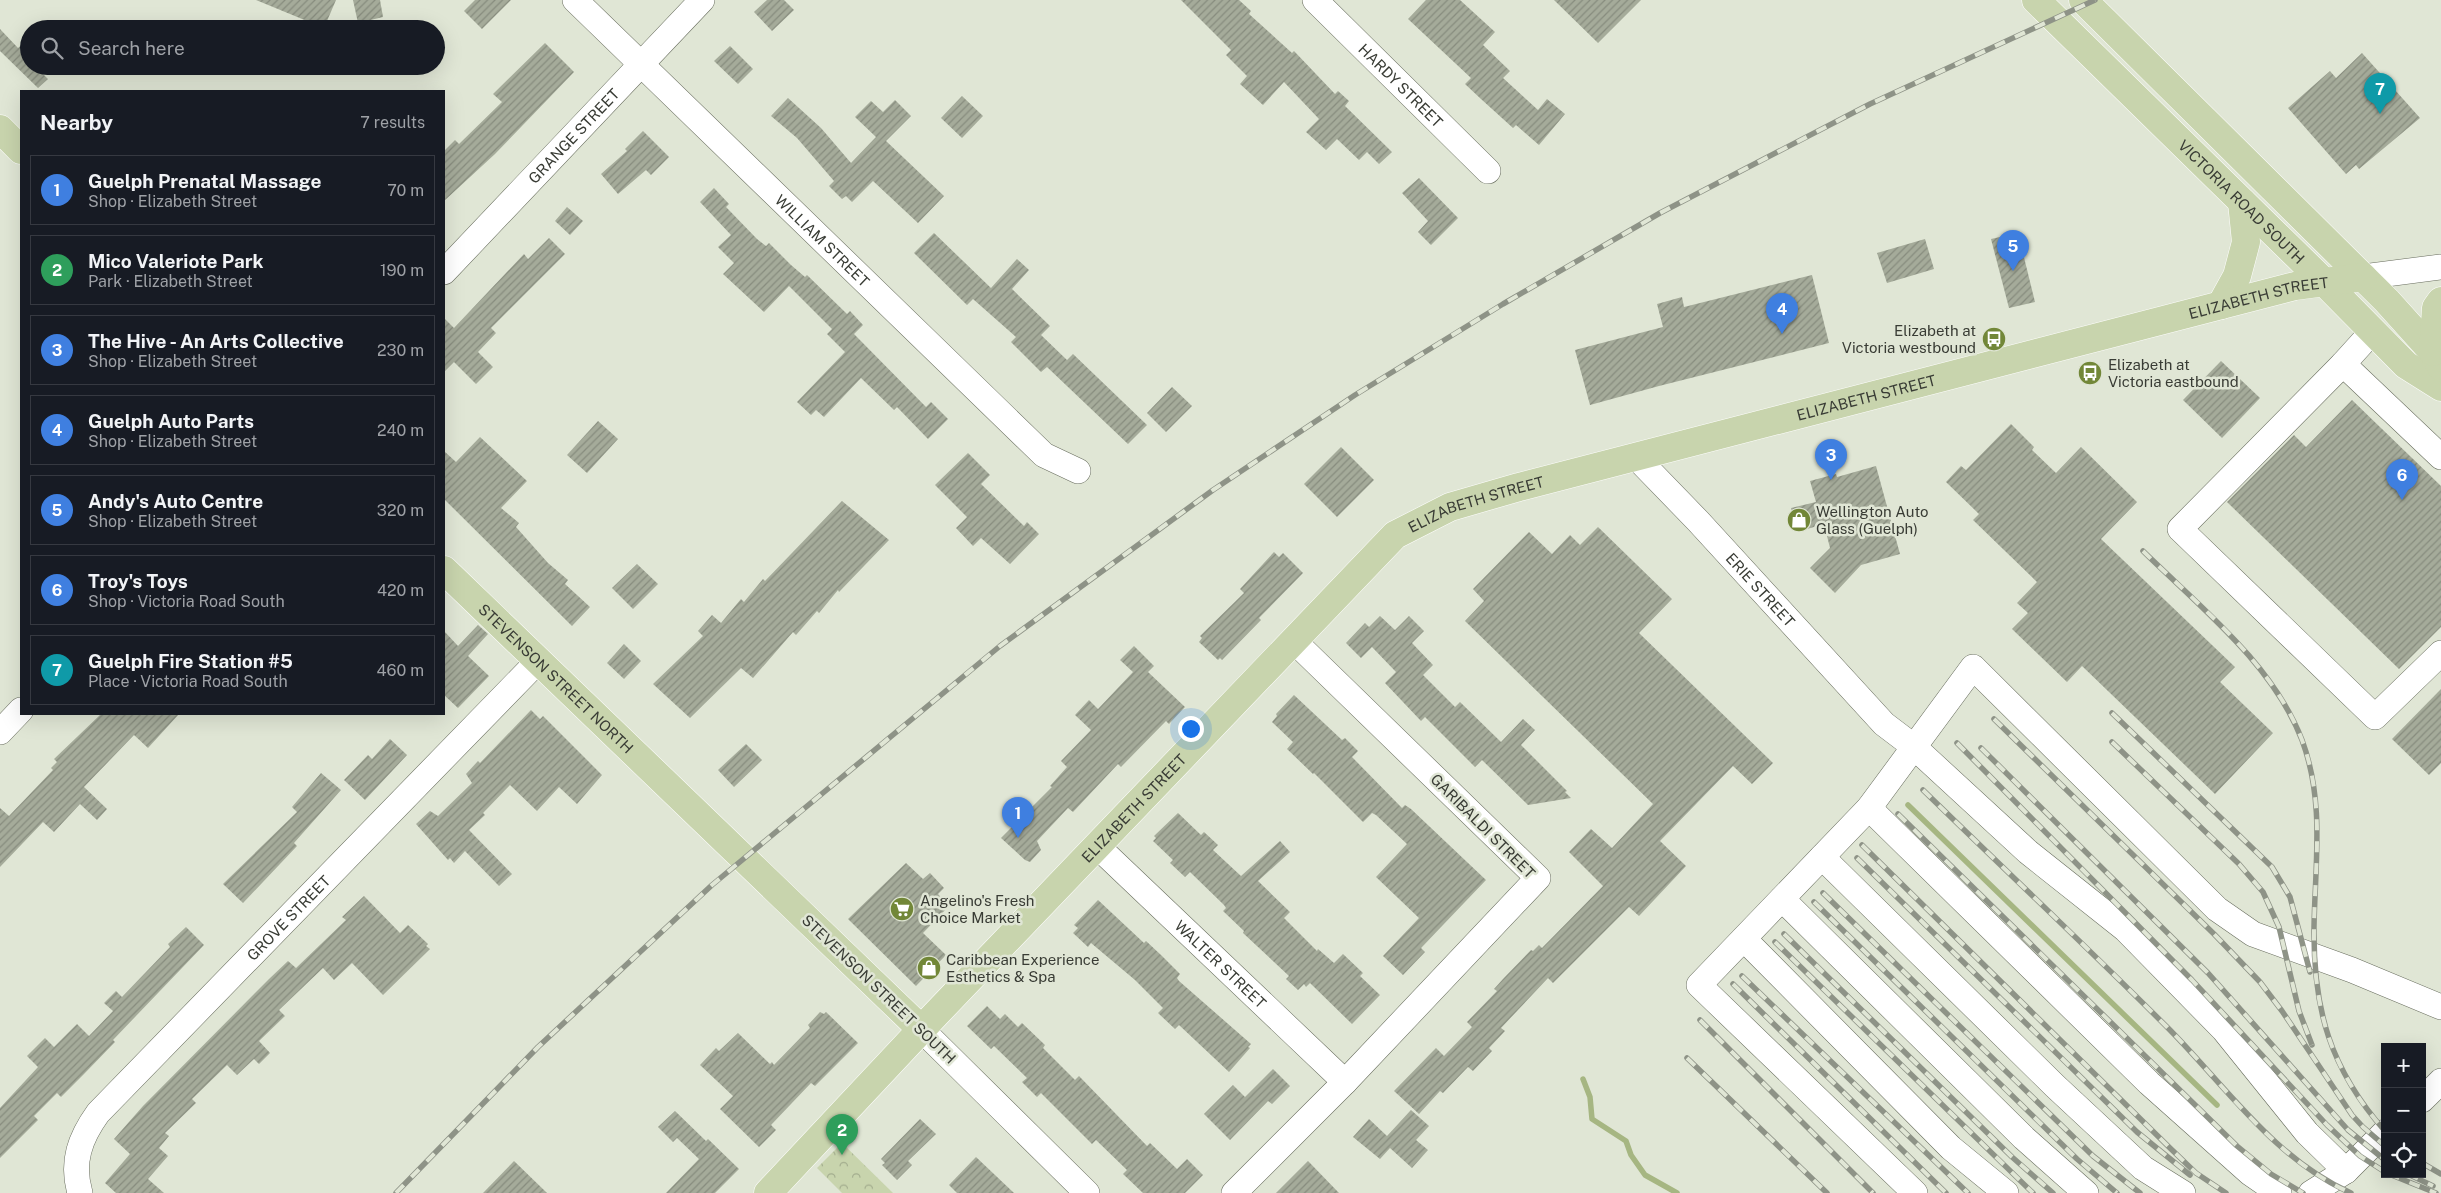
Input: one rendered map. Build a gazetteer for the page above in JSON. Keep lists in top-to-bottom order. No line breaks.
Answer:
{"streets":{"main road":["VICTORIA ROAD SOUTH","ELIZABETH STREET","STEVENSON STREET NORTH","STEVENSON STREET SOUTH"],"street":["HARDY STREET","GRANGE STREET","WILLIAM STREET","ERIE STREET","GARIBALDI STREET","GROVE STREET","WALTER STREET"]},"crossings":[["GRANGE STREET","WILLIAM STREET"],["VICTORIA ROAD SOUTH","ELIZABETH STREET"],["ELIZABETH STREET","ERIE STREET"],["ELIZABETH STREET","GARIBALDI STREET"],["ELIZABETH STREET","WALTER STREET"],["ELIZABETH STREET","STEVENSON STREET SOUTH"],["STEVENSON STREET NORTH","GROVE STREET"],["STEVENSON STREET NORTH","STEVENSON STREET SOUTH"],["GARIBALDI STREET","WALTER STREET"]],"places":{"bus stop":["Elizabeth at Victoria westbound","Elizabeth at Victoria eastbound"],"shop":["Wellington Auto Glass (Guelph)","Caribbean Experience Esthetics & Spa"],"supermarket":["Angelino's Fresh Choice Market"]},"page":{"search":"Search here","pins":["7","5","4","3","6","1","2"],"heading":["Nearby","7 results"],"list":[{"mark":"1","name":"Guelph Prenatal Massage","note":"Shop · Elizabeth Street","value":"70 m"},{"mark":"2","name":"Mico Valeriote Park","note":"Park · Elizabeth Street","value":"190 m"},{"mark":"3","name":"The Hive - An Arts Collective","note":"Shop · Elizabeth Street","value":"230 m"},{"mark":"4","name":"Guelph Auto Parts","note":"Shop · Elizabeth Street","value":"240 m"},{"mark":"5","name":"Andy's Auto Centre","note":"Shop · Elizabeth Street","value":"320 m"},{"mark":"6","name":"Troy's Toys","note":"Shop · Victoria Road South","value":"420 m"},{"mark":"7","name":"Guelph Fire Station #5","note":"Place · Victoria Road South","value":"460 m"}],"map_buttons":["+","−"]}}
